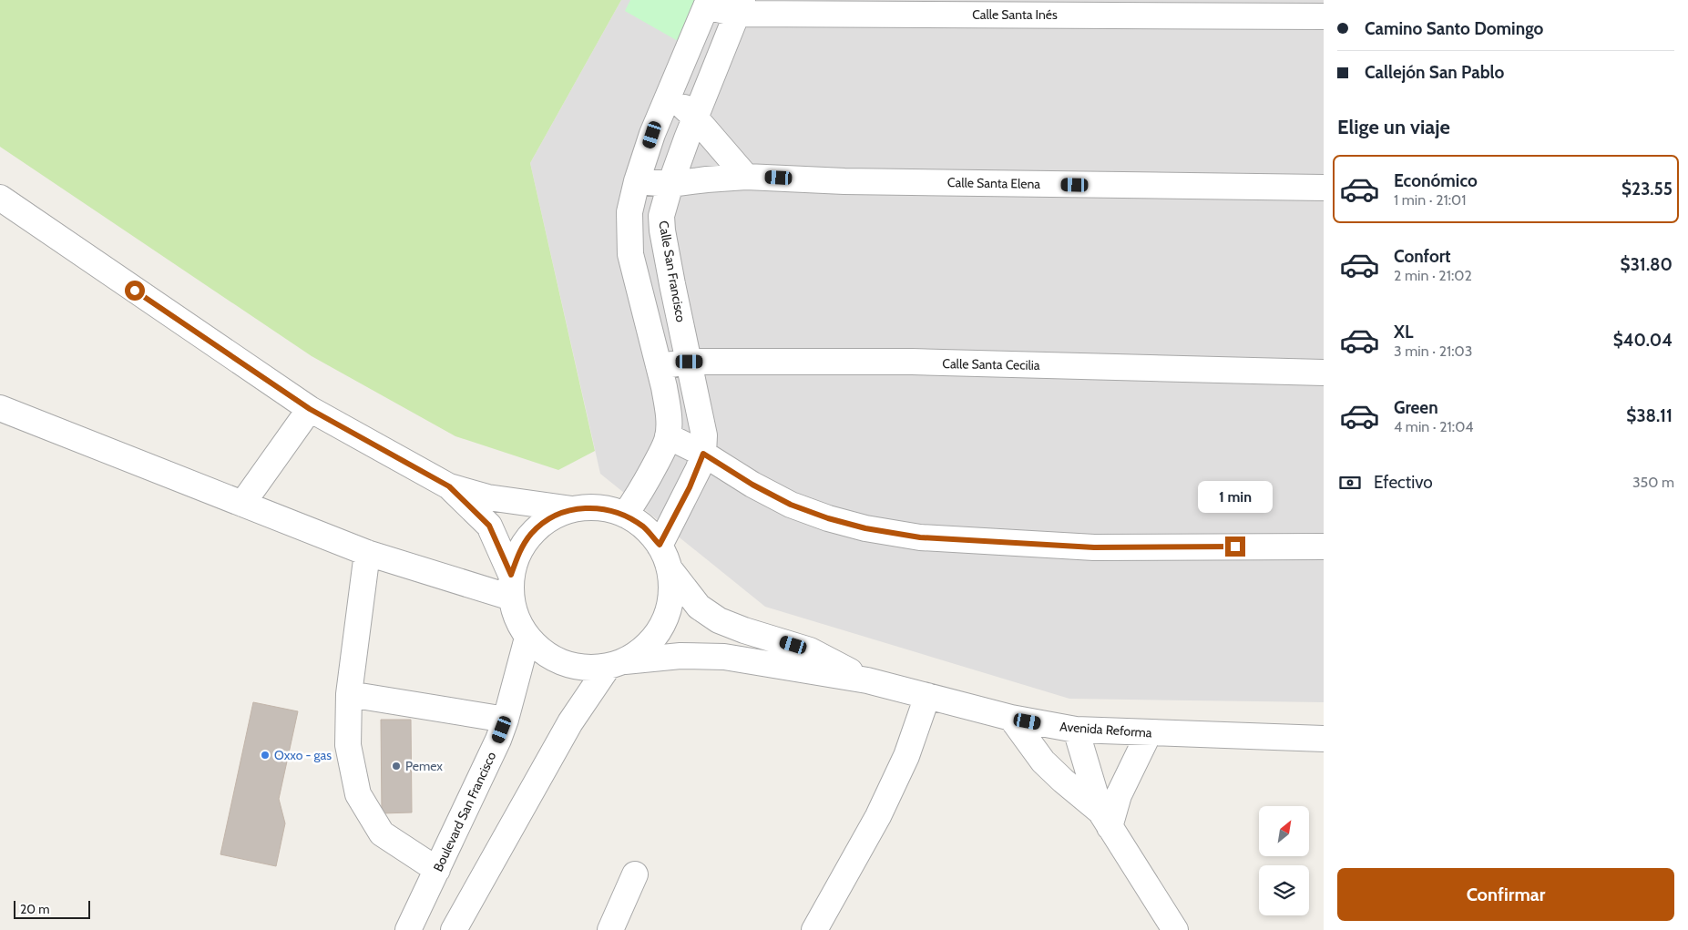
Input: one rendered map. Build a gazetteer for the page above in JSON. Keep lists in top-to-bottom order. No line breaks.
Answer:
{"streets":{"street":["Calle Santa Inés","Calle Santa Elena","Calle San Francisco","Calle Santa Cecilia","Avenida Reforma","Boulevard San Francisco"]},"crossings":[["Calle Santa Inés","Calle San Francisco"],["Calle Santa Elena","Calle San Francisco"],["Calle San Francisco","Calle Santa Cecilia"],["Calle San Francisco","Avenida Reforma"],["Calle San Francisco","Boulevard San Francisco"],["Avenida Reforma","Boulevard San Francisco"]],"places":["Oxxo - gas","Pemex"],"scale_bar":"20 m","north":"top right","page":{"banner":["Camino Santo Domingo","Callejón San Pablo"],"heading":"Elige un viaje","list":[{"name":"Económico","note":"1 min · 21:01","value":"$23.55"},{"name":"Confort","note":"2 min · 21:02","value":"$31.80"},{"name":"XL","note":"3 min · 21:03","value":"$40.04"},{"name":"Green","note":"4 min · 21:04","value":"$38.11"}],"pay":["Efectivo","350 m"],"bubble":"1 min","buttons":"Confirmar","scale":"20 m"}}
